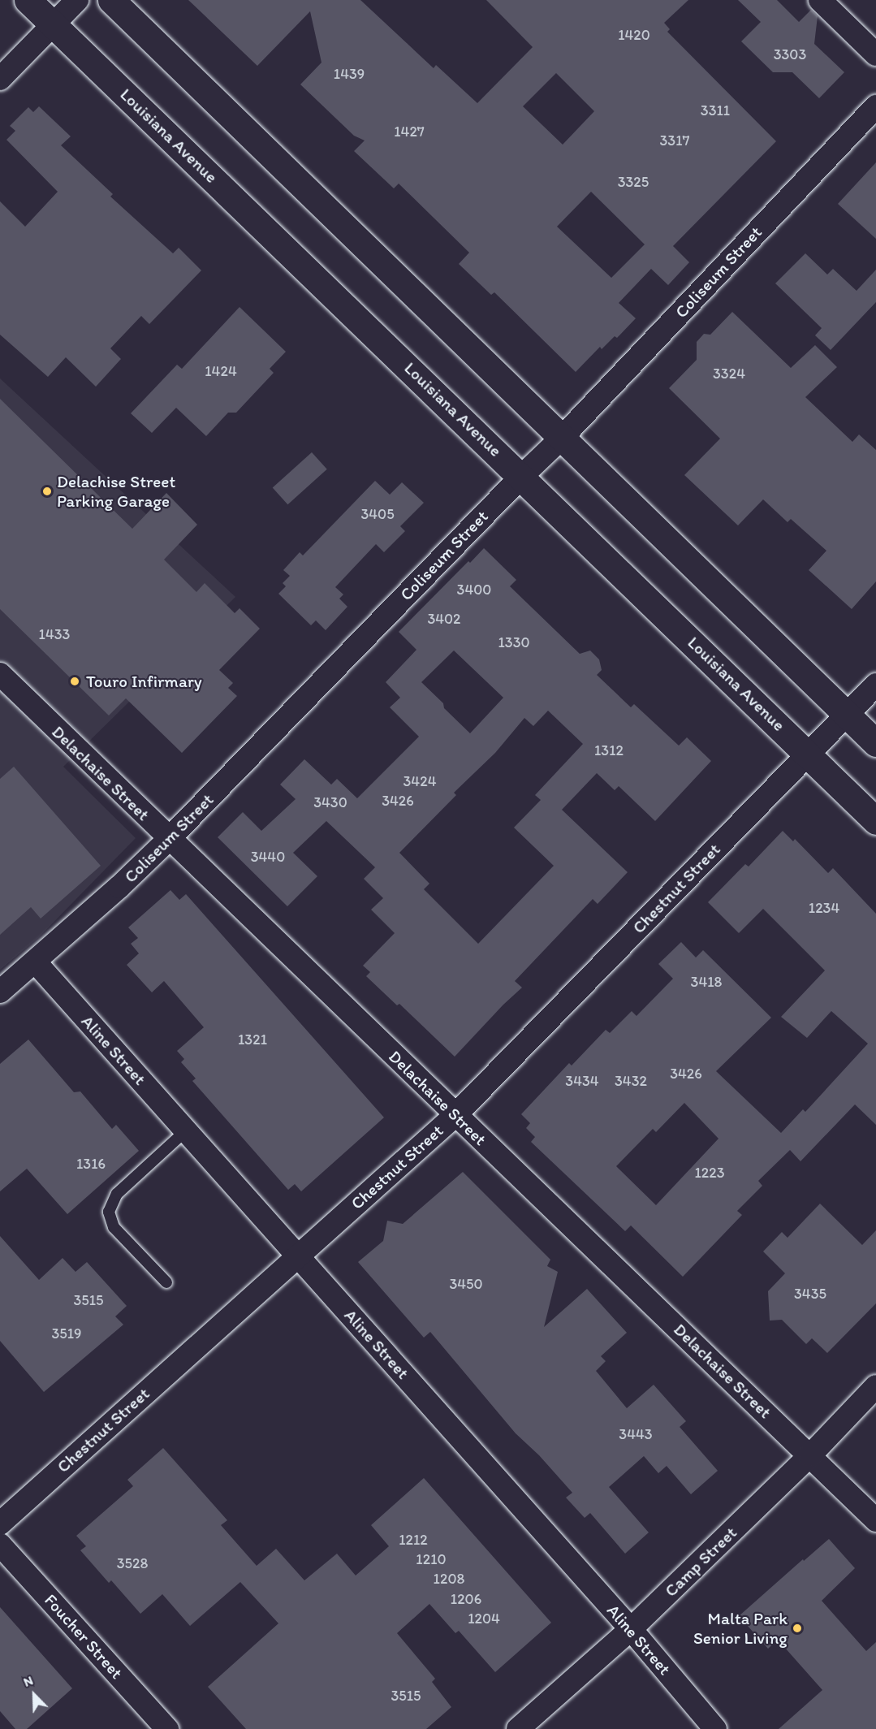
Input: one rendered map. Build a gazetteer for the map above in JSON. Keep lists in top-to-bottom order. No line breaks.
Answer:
{"streets":{"street":["Louisiana Avenue","Coliseum Street","Delachaise Street","Chestnut Street","Aline Street","Camp Street","Foucher Street"]},"crossings":[["Louisiana Avenue","Coliseum Street"],["Louisiana Avenue","Chestnut Street"],["Coliseum Street","Delachaise Street"],["Coliseum Street","Aline Street"],["Delachaise Street","Chestnut Street"],["Delachaise Street","Camp Street"],["Chestnut Street","Aline Street"],["Aline Street","Camp Street"]],"places":["Delachise Street Parking Garage","Touro Infirmary","Malta Park Senior Living"],"house_numbers":["1420","3303","1439","3311","1427","3317","3325","1424","3324","3405","3400","3402","1433","1330","1312","3424","3426","3430","3440","1234","3418","1321","3426","3434","3432","1316","1223","3450","3435","3515","3519","3443","1212","1210","3528","1208","1206","1204","3515"],"north":"top left"}
